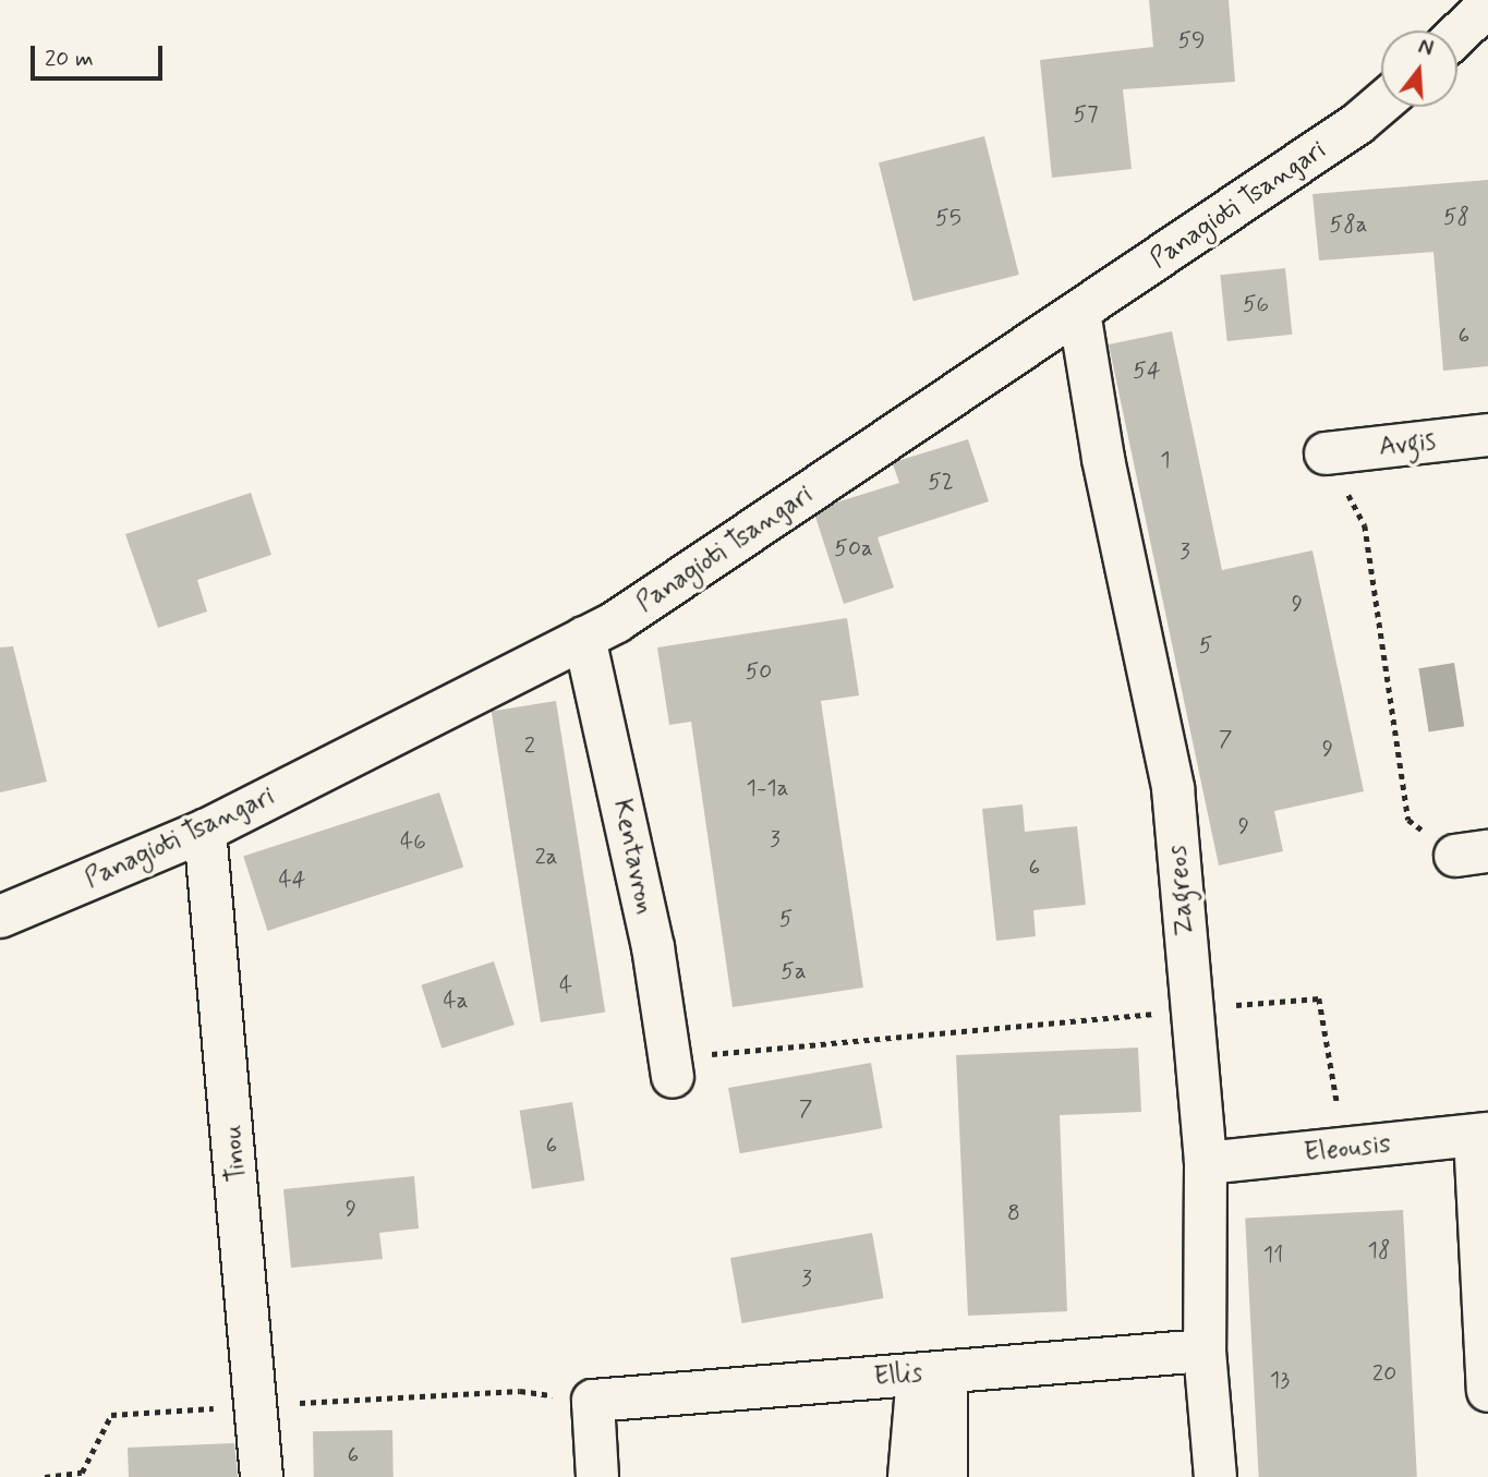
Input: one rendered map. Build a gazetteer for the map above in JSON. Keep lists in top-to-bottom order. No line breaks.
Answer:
{"streets":{"street":["Panagioti Tsangari","Avgis","Kentavron","Zagreos","Eleousis","Tinou","Ellis"]},"crossings":[["Panagioti Tsangari","Kentavron"],["Panagioti Tsangari","Zagreos"],["Panagioti Tsangari","Tinou"],["Zagreos","Eleousis"],["Zagreos","Ellis"]],"house_numbers":["59","57","58","55","58a","56","6","54","1","52","50a","3","9","5","50","7","2","9","1-1a","9","3","46","2a","6","44","5","5a","4","4a","7","6","9","8","18","11","3","20","13","6"],"scale_bar":"20 m","north":"top"}
